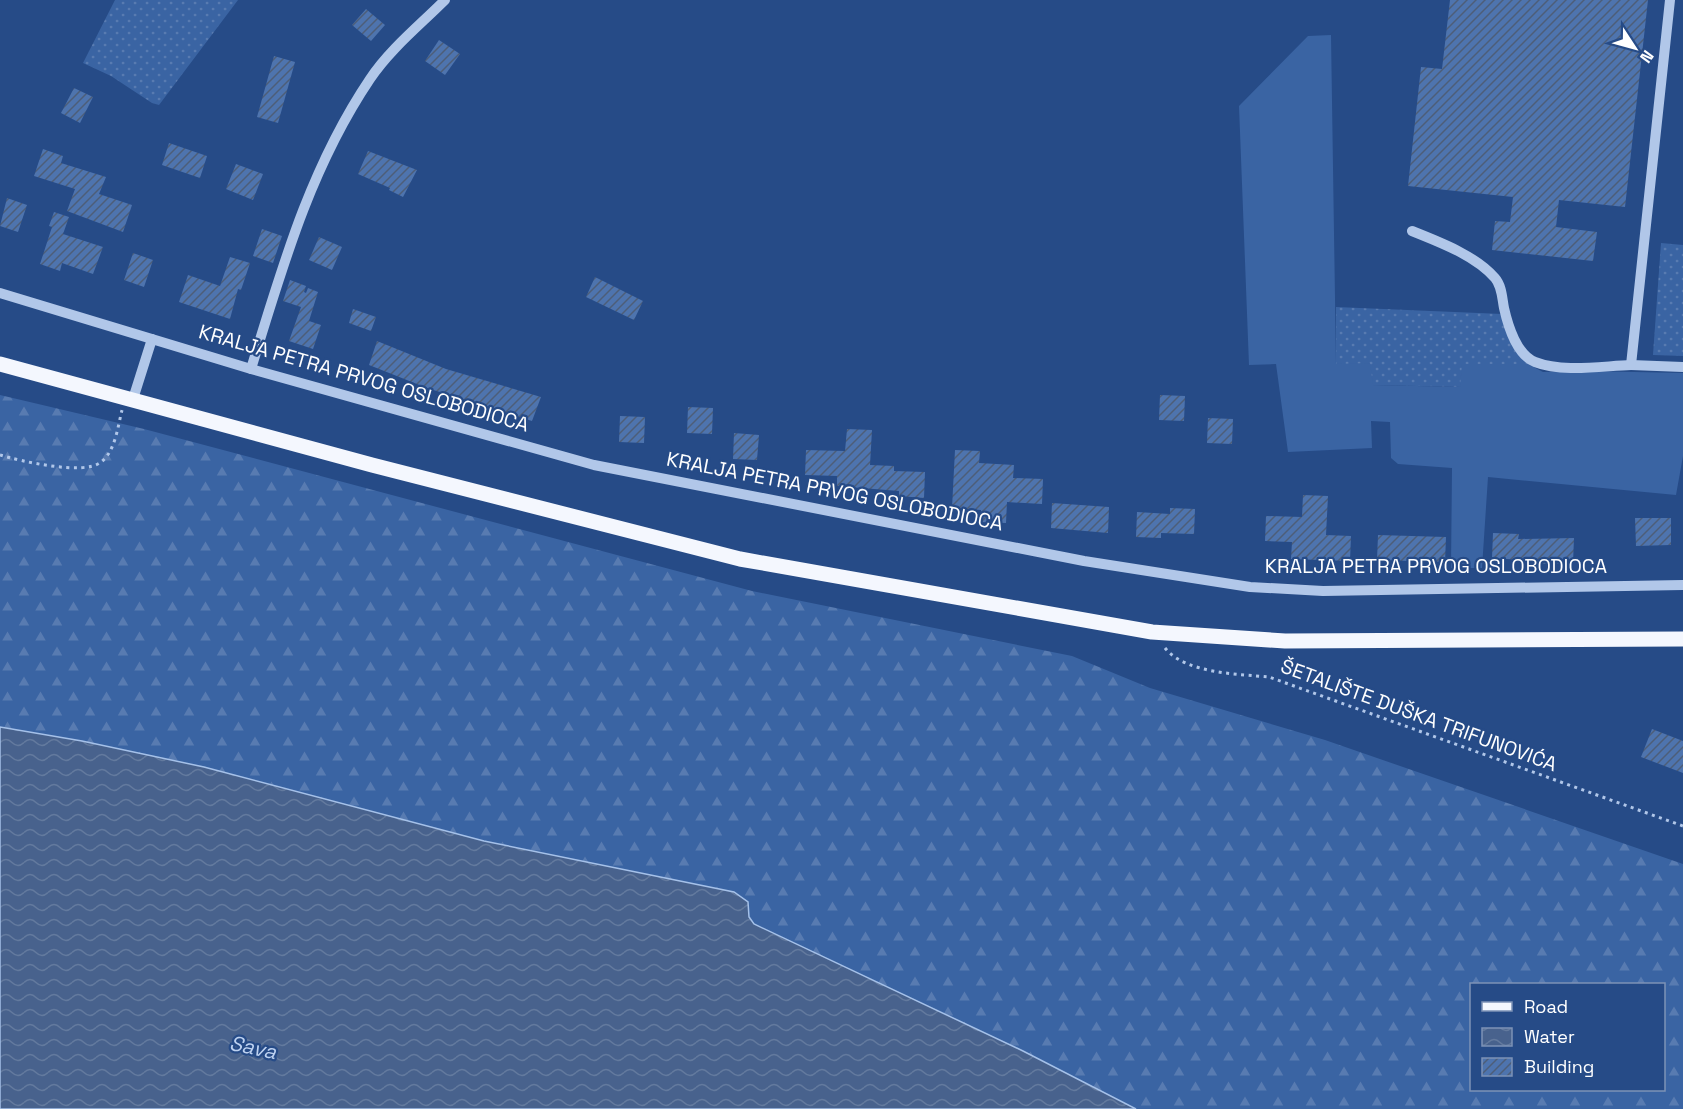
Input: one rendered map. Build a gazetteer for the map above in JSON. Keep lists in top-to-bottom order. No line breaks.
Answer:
{"streets":{"street":["KRALJA PETRA PRVOG OSLOBODIOCA"],"path":["ŠETALIŠTE DUŠKA TRIFUNOVIĆA"]},"water":["Sava"],"legend":["Road","Water","Building"],"north":"bottom right"}
